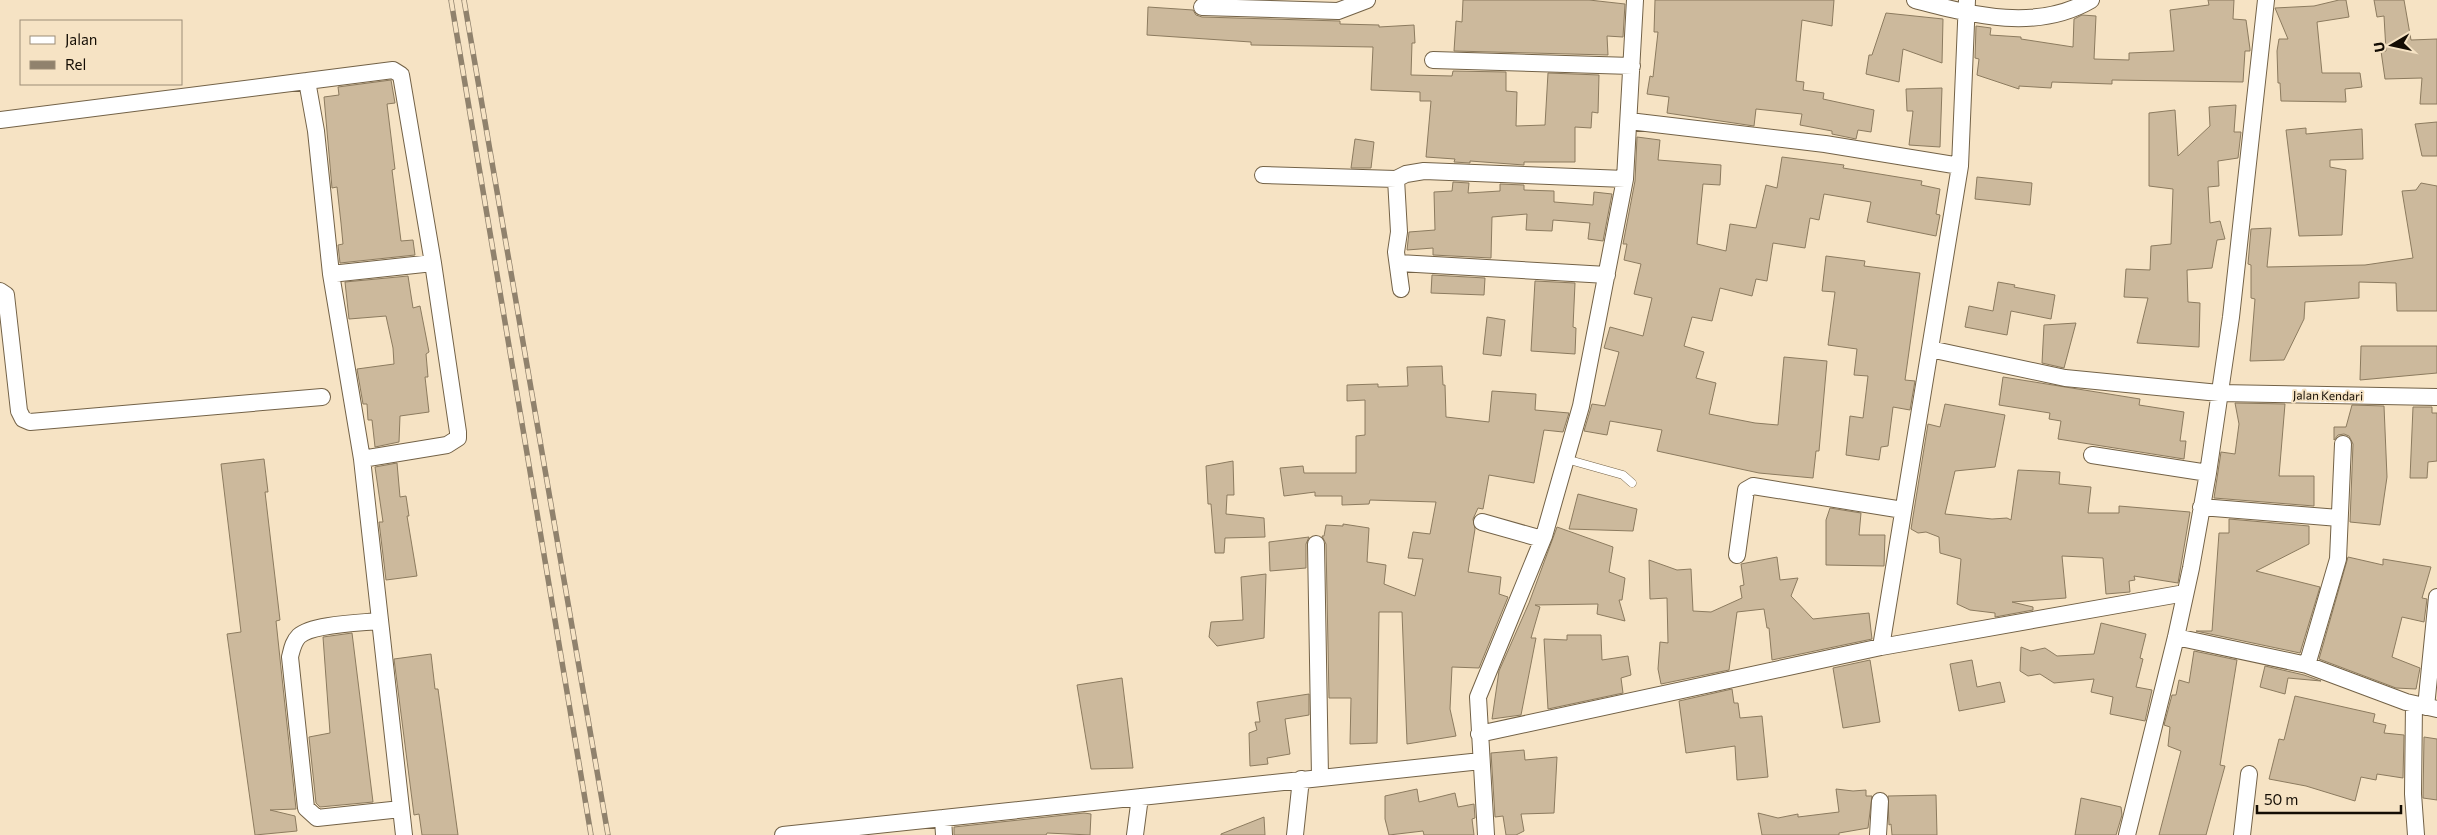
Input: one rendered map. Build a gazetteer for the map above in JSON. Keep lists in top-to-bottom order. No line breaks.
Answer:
{"streets":{"street":["Jalan Kendari"]},"legend":["Jalan","Rel"],"scale_bar":"50 m","north":"left"}
